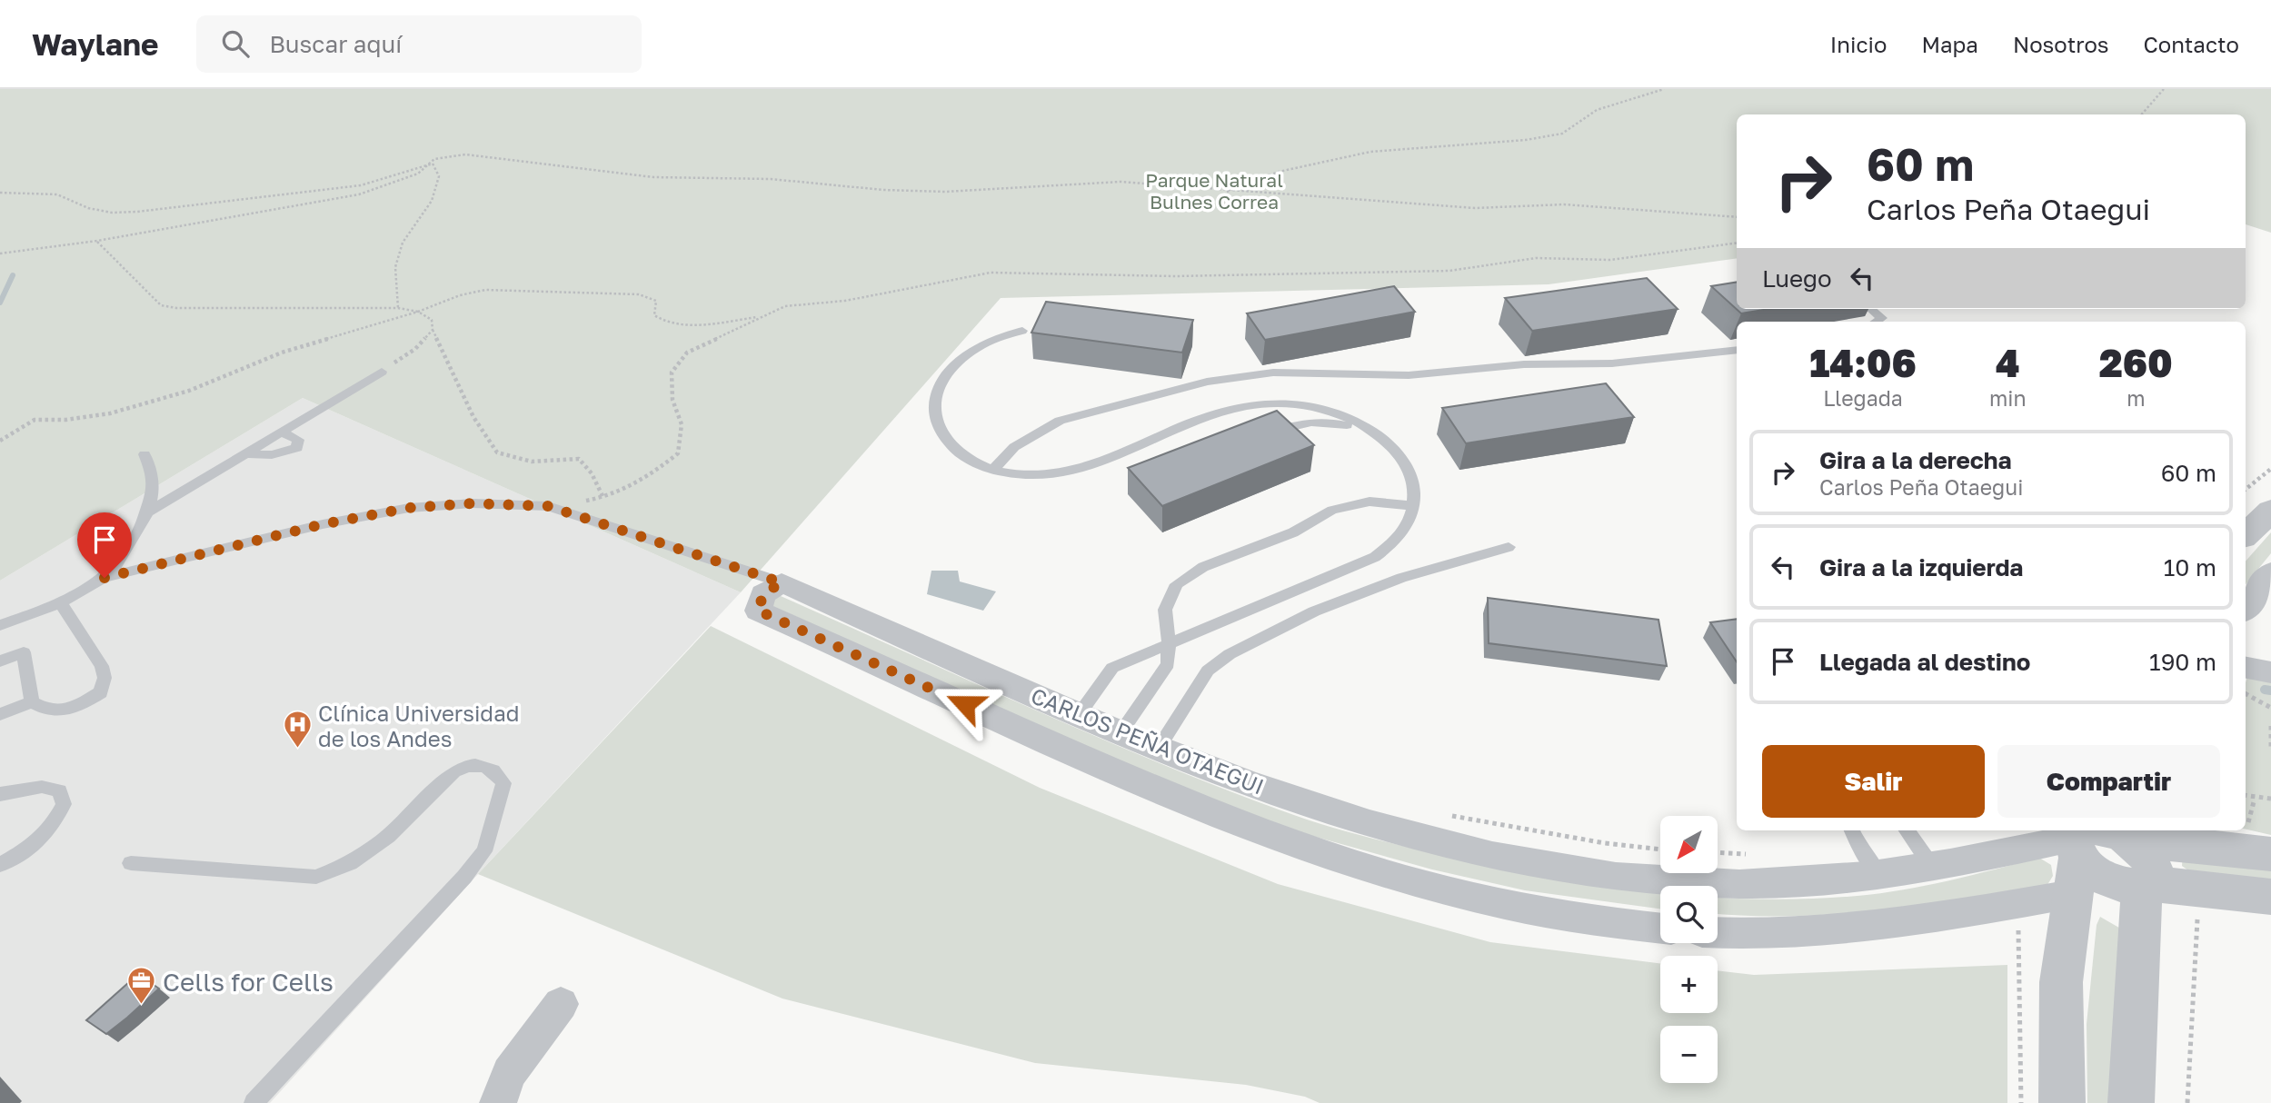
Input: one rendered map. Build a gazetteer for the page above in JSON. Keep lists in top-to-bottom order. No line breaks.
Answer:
{"streets":{"street":["CARLOS PEÑA OTAEGUI"]},"parks":["Parque Natural Bulnes Correa"],"places":{"hospital":["Clínica Universidad de los Andes"],"office":["Cells for Cells"]},"north":"bottom left","page":{"header":"Waylane","search":"Buscar aquí","nav":["Inicio","Mapa","Nosotros","Contacto"],"turn":["60 m","Carlos Peña Otaegui"],"then":"Luego","eta":["14:06","Llegada","4","min","260","m"],"list":[{"name":"Gira a la derecha","note":"Carlos Peña Otaegui","value":"60 m"},{"name":"Gira a la izquierda","value":"10 m"},{"name":"Llegada al destino","value":"190 m"}],"buttons":["Salir","Compartir"],"map_buttons":["+","−"]}}
